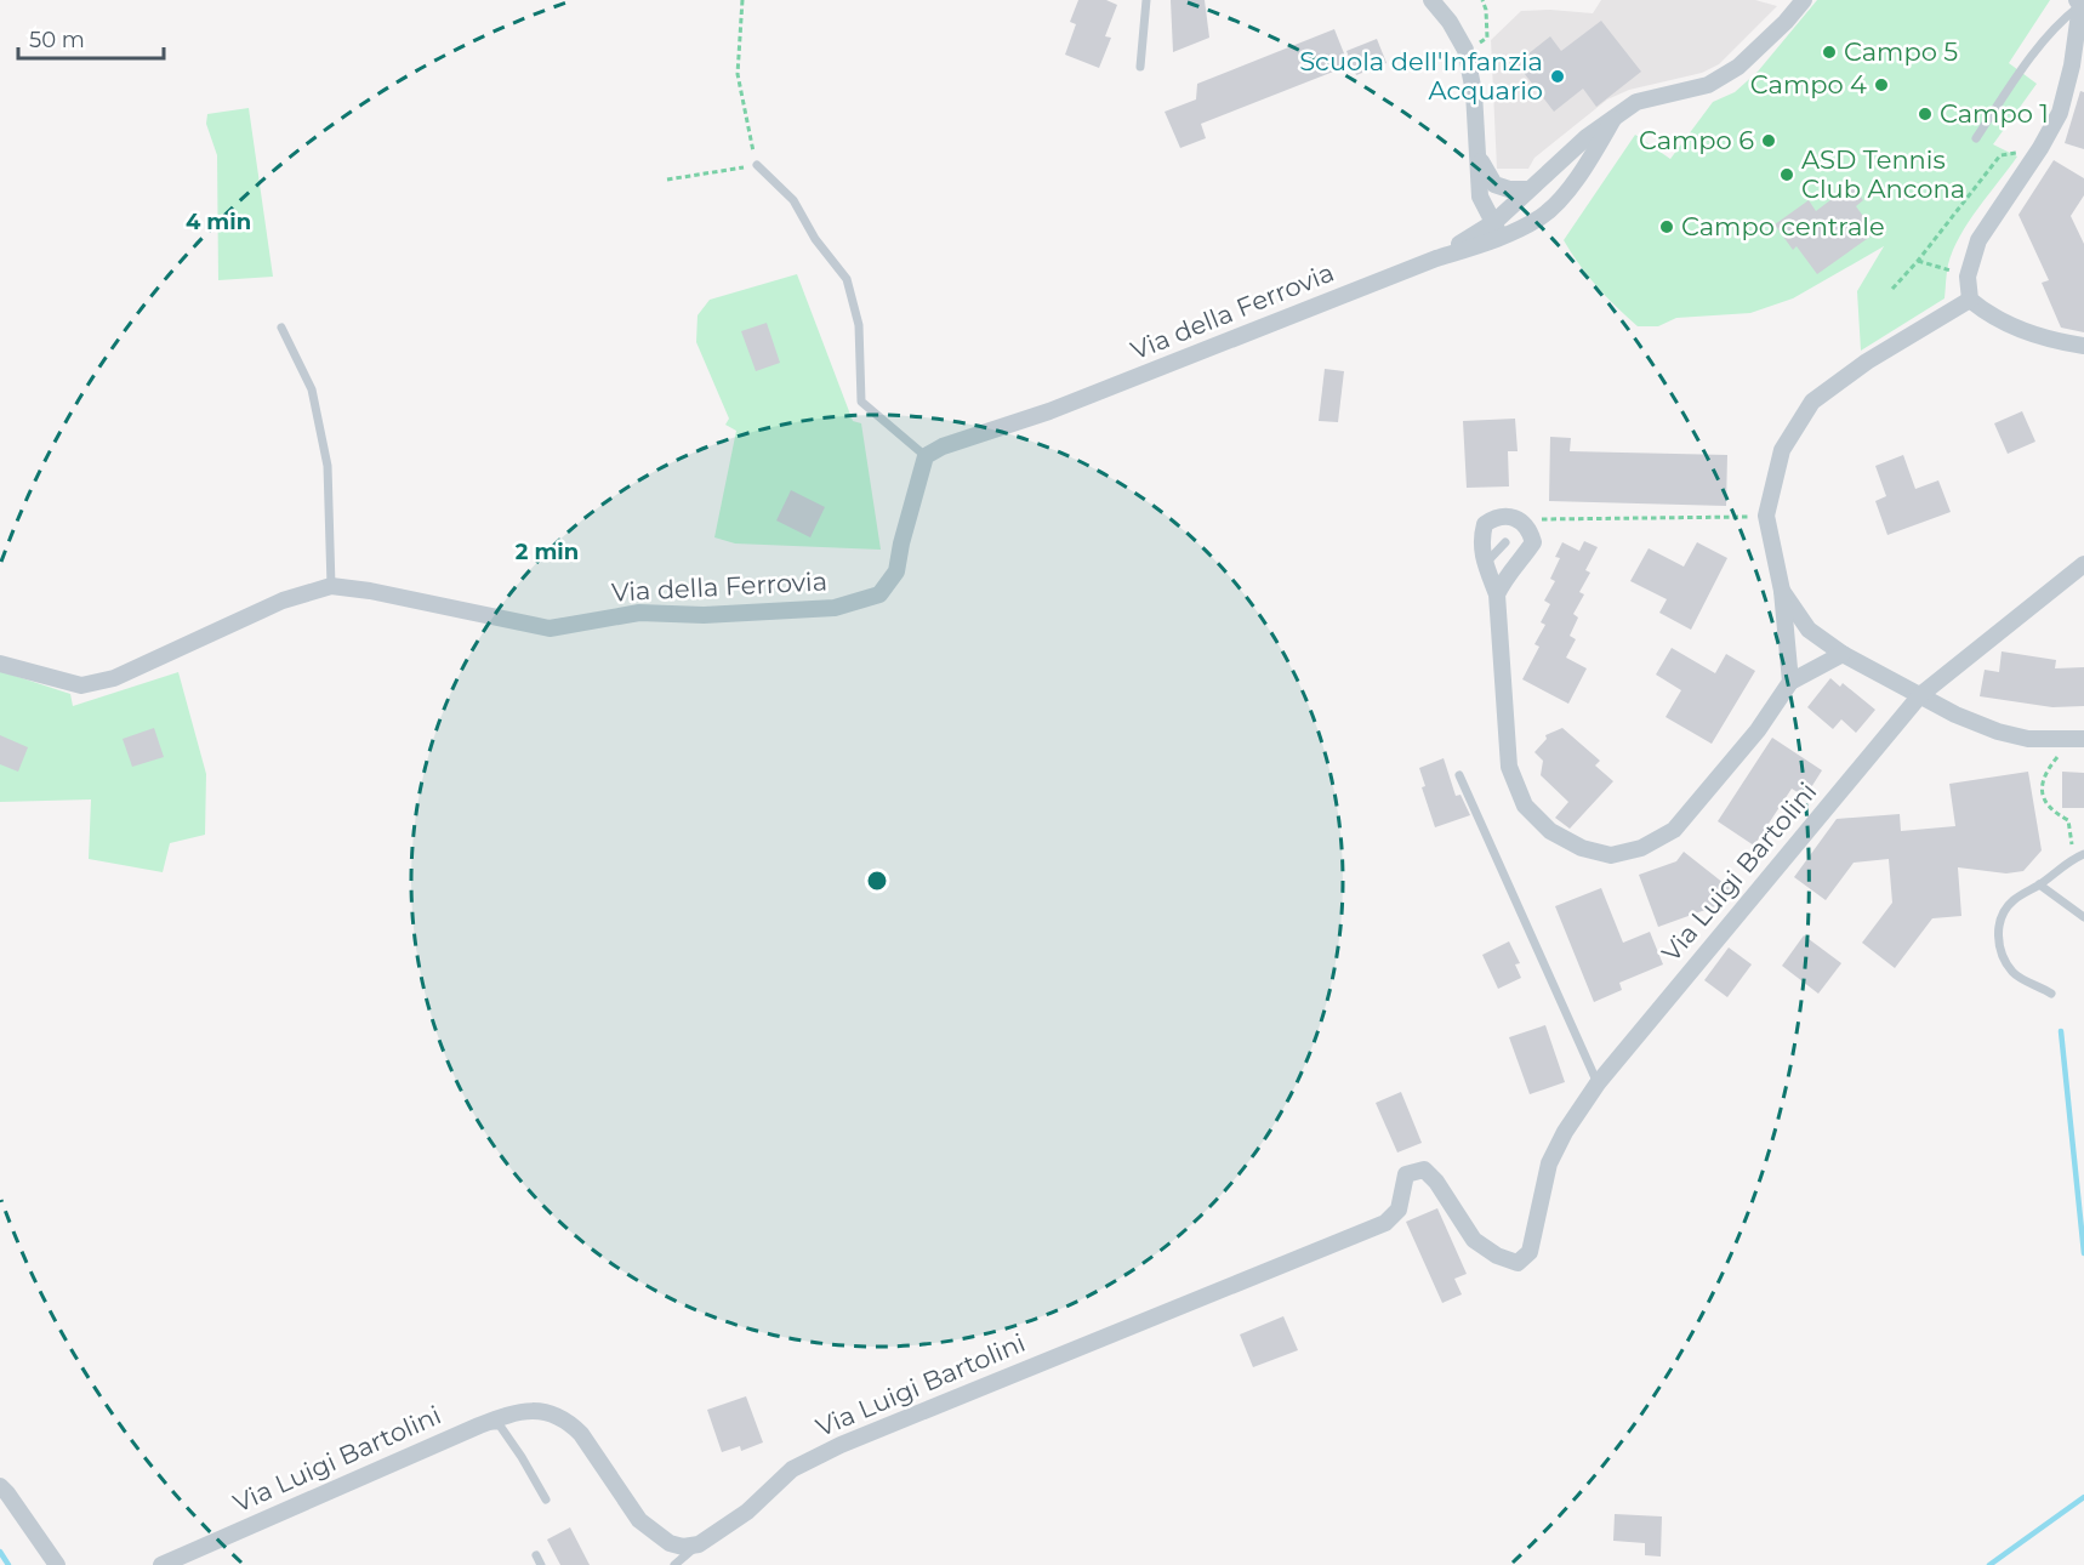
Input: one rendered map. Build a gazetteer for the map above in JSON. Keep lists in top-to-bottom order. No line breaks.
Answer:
{"streets":{"street":["Via della Ferrovia","Via Luigi Bartolini"]},"places":["Campo 5","Scuola dell'Infanzia Acquario","Campo 4","Campo 1","Campo 6","ASD Tennis Club Ancona","Campo centrale"],"scale_bar":"50 m","rings":["4 min","2 min"]}
